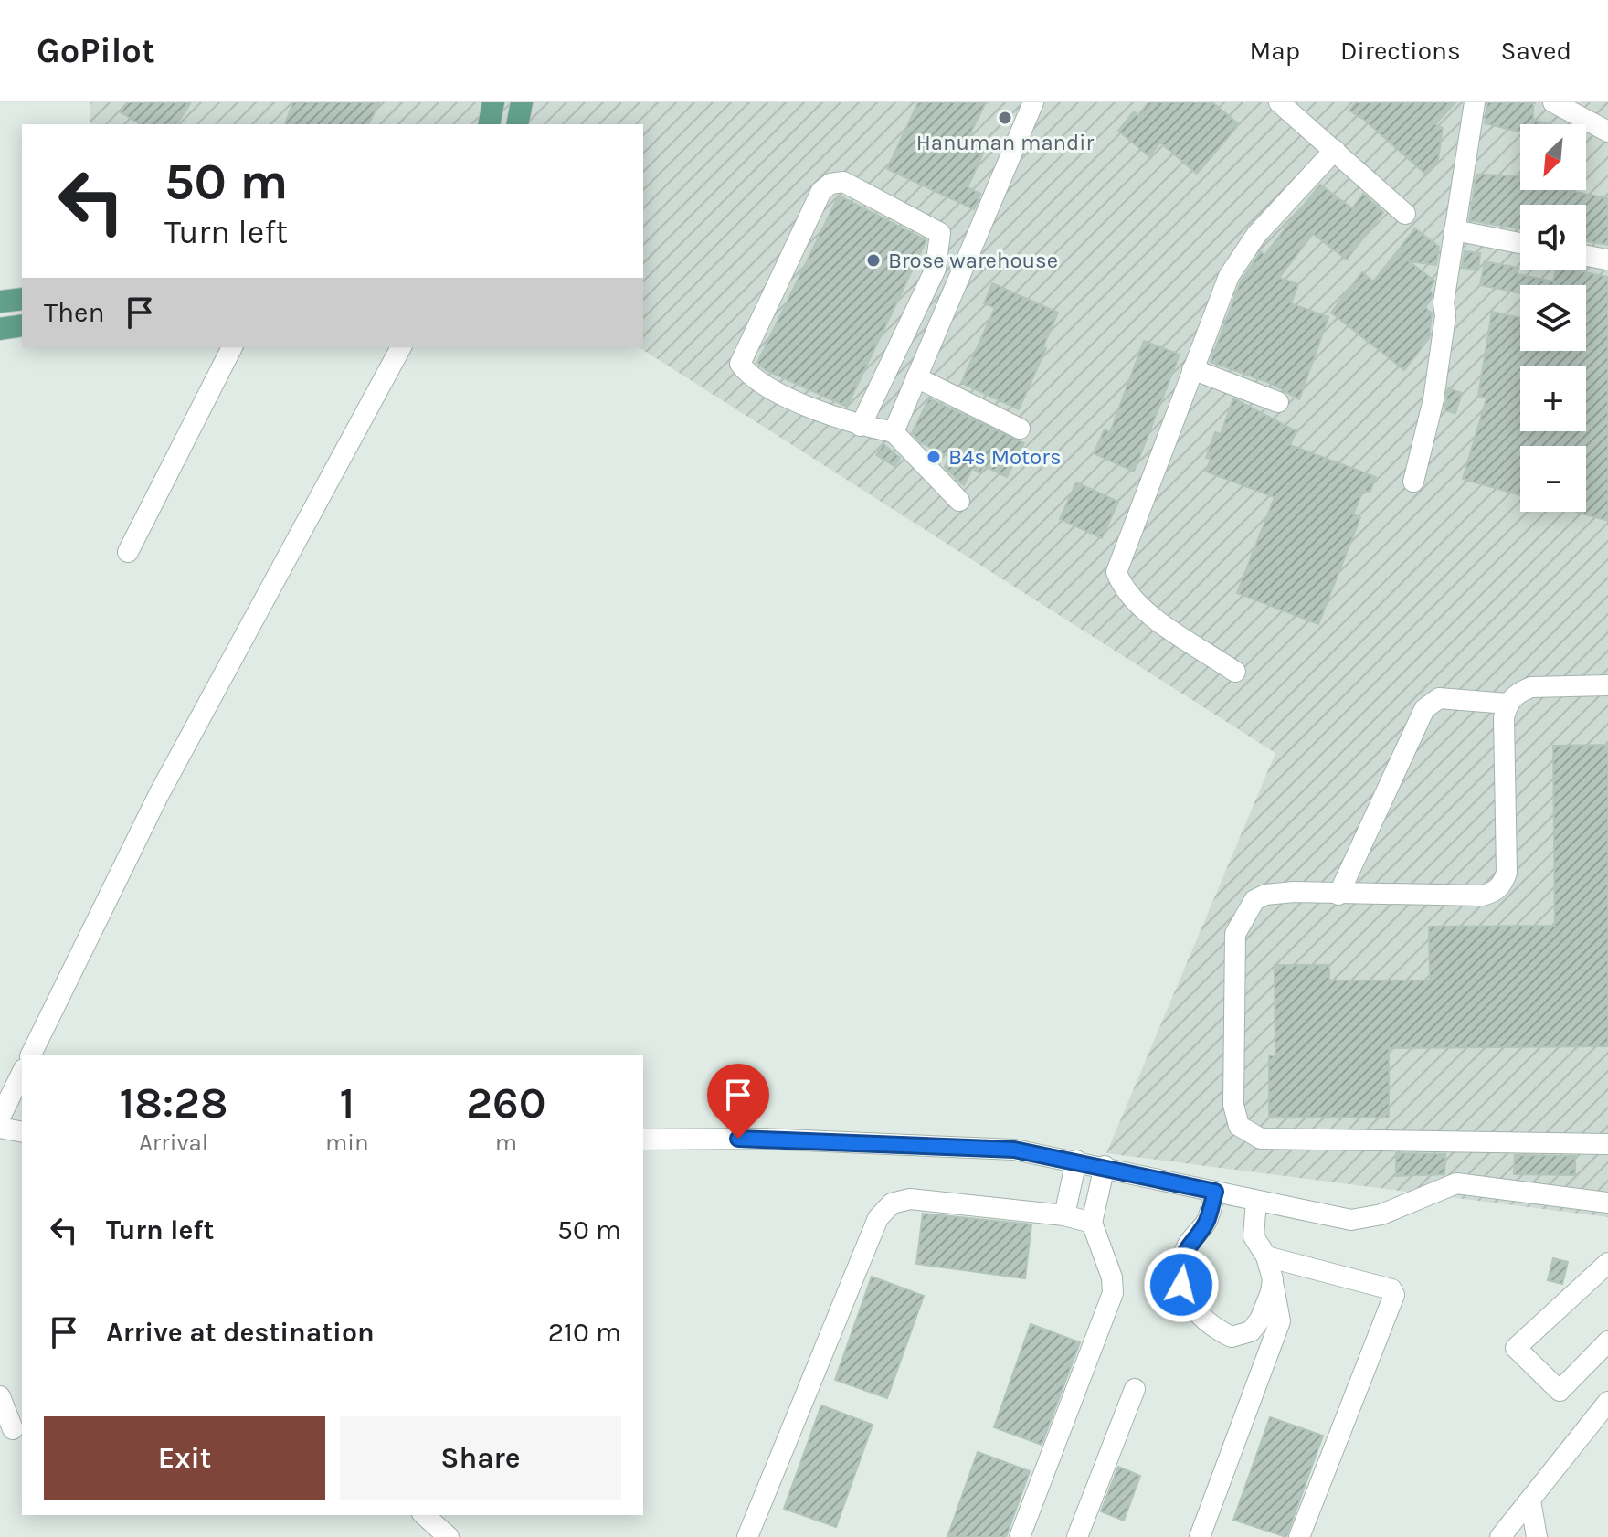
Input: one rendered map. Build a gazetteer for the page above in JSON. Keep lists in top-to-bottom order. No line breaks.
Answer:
{"places":["Hanuman mandir","Brose warehouse","B4s Motors"],"north":"bottom left","page":{"header":"GoPilot","nav":["Map","Directions","Saved"],"map_buttons":["+","−"],"turn":["50 m","Turn left"],"then":"Then","eta":["18:28","Arrival","1","min","260","m"],"list":[{"name":"Turn left","value":"50 m"},{"name":"Arrive at destination","value":"210 m"}],"buttons":["Exit","Share"]}}
